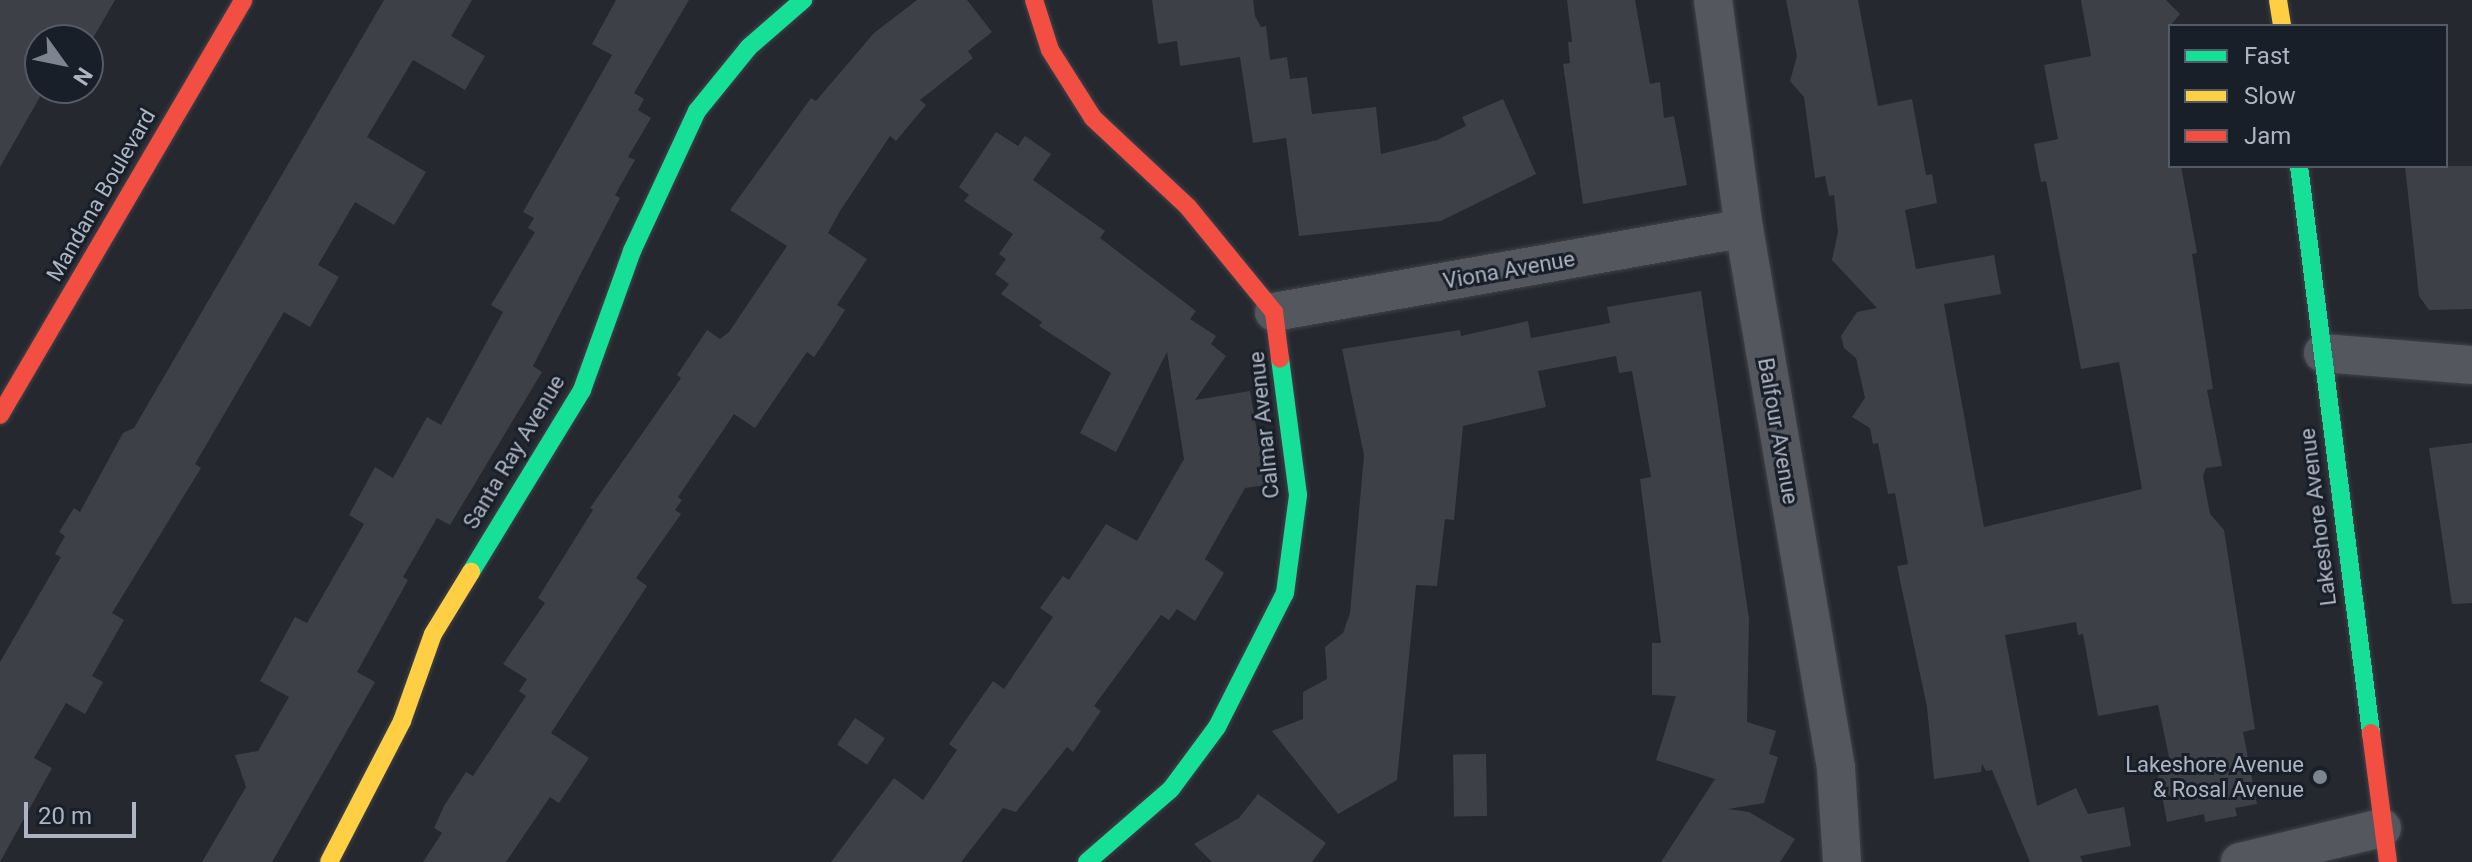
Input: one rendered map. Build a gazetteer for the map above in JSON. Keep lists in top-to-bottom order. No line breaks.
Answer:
{"streets":{"street":["Mandana Boulevard","Viona Avenue","Calmar Avenue","Balfour Avenue","Santa Ray Avenue","Lakeshore Avenue"]},"crossings":[["Viona Avenue","Calmar Avenue"],["Viona Avenue","Balfour Avenue"]],"places":["Lakeshore Avenue & Rosal Avenue"],"legend":["Fast","Slow","Jam"],"scale_bar":"20 m","north":"bottom right"}
